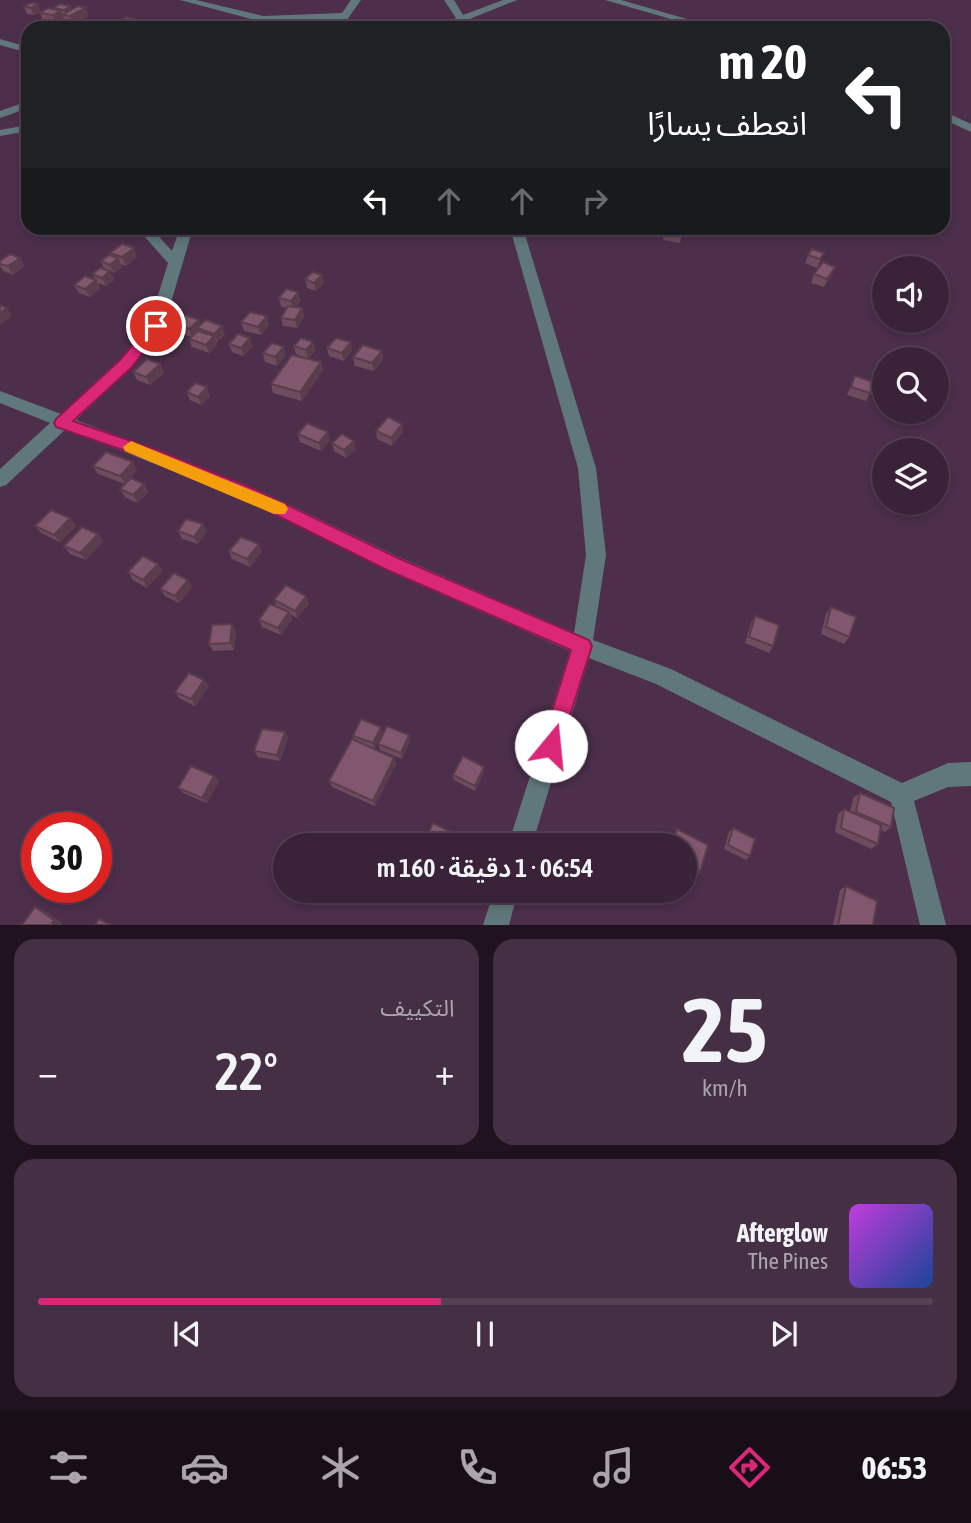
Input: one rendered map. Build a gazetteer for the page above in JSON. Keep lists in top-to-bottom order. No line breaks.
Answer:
{"page":{"turn":["20 m","انعطف يسارًا"],"limit":"30","trip":"06:54 · 1 دقيقة · 160 m","tile":[["25","km/h"],"التكييف"],"heat":["−","22°","+"],"song":["Afterglow","The Pines"],"tabs":"06:53"}}
